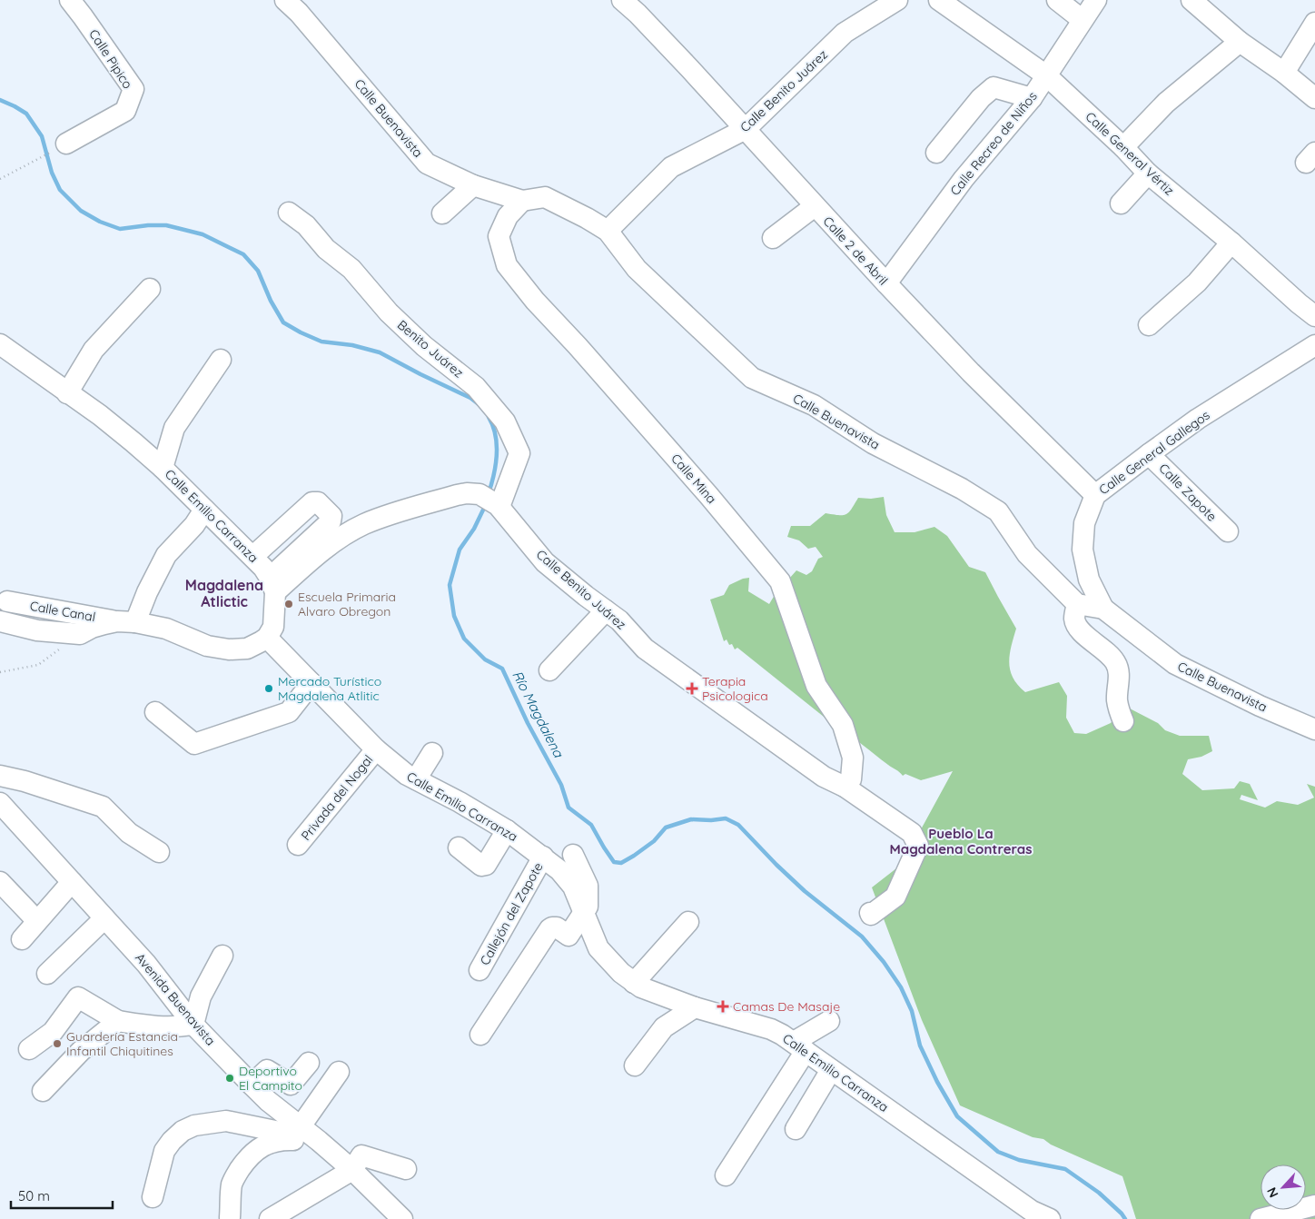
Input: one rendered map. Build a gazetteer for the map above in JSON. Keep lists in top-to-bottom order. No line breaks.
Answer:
{"streets":{"street":["Calle Pipico","Calle Benito Juárez","Calle Buenavista","Calle Recreo de Niños","Calle General Vértiz","Calle 2 de Abril","Benito Juárez","Calle General Gallegos","Calle Mina","Calle Zapote","Calle Emilio Carranza","Calle Canal","Privada del Nogal","Callejón del Zapote","Avenida Buenavista"]},"crossings":[["Calle Benito Juárez","Calle Buenavista"],["Calle Benito Juárez","Calle 2 de Abril"],["Calle Benito Juárez","Benito Juárez"],["Calle Benito Juárez","Calle Mina"],["Calle Benito Juárez","Calle Emilio Carranza"],["Calle Buenavista","Calle General Gallegos"],["Calle Buenavista","Calle Mina"],["Calle Recreo de Niños","Calle General Vértiz"],["Calle Recreo de Niños","Calle 2 de Abril"],["Calle 2 de Abril","Calle General Gallegos"],["Calle General Gallegos","Calle Zapote"],["Calle Emilio Carranza","Calle Canal"],["Calle Emilio Carranza","Privada del Nogal"],["Calle Emilio Carranza","Callejón del Zapote"]],"districts":["Magdalena Atlictic","Pueblo La Magdalena Contreras"],"water":["Río Magdalena"],"places":{"other":["Escuela Primaria Alvaro Obregon","Mercado Turístico Magdalena Atlitic","Guardería Estancia Infantil Chiquitines","Deportivo El Campito"],"health":["Terapia Psicologica","Camas De Masaje"]},"scale_bar":"50 m","north":"bottom left"}
